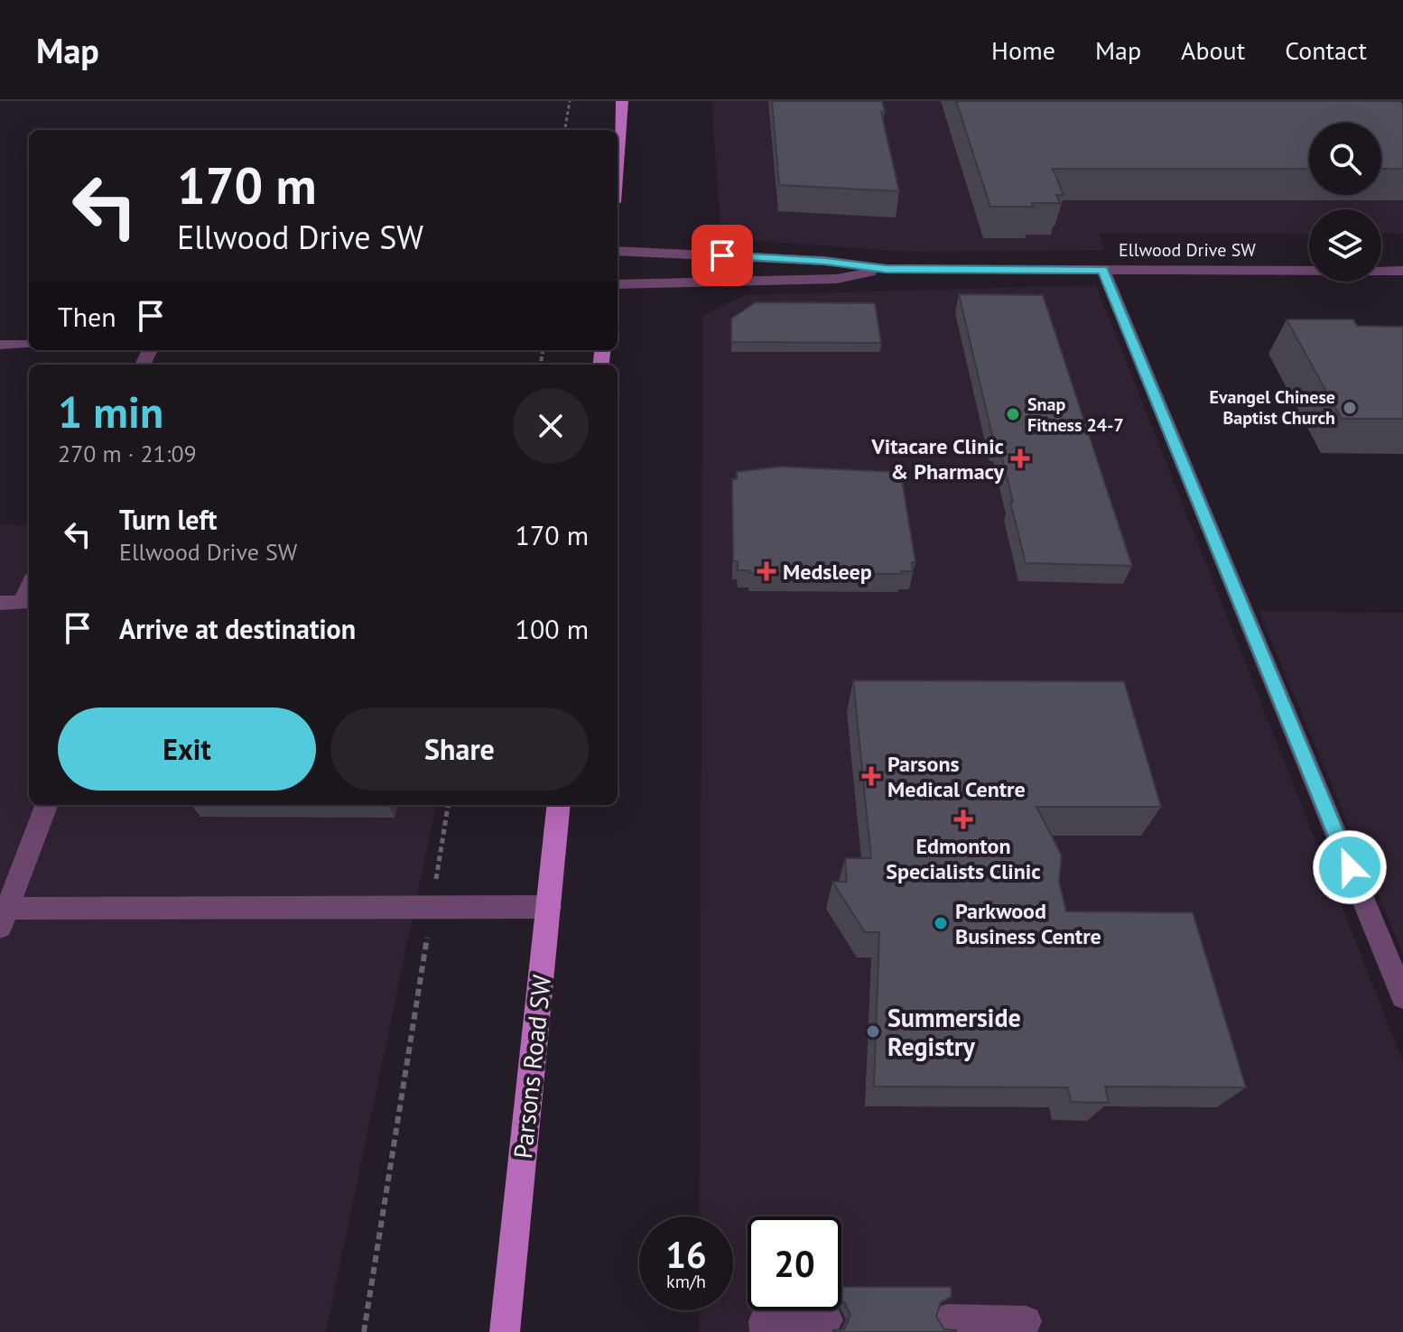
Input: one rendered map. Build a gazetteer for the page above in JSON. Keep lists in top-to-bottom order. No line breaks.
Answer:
{"streets":{"main road":["Parsons Road SW"],"street":["Ellwood Drive SW"]},"places":{"other":["Evangel Chinese Baptist Church","Snap Fitness 24-7","Parkwood Business Centre","Summerside Registry"],"health":["Vitacare Clinic & Pharmacy","Medsleep","Parsons Medical Centre","Edmonton Specialists Clinic"]},"page":{"header":"Map","nav":["Home","Map","About","Contact"],"turn":["170 m","Ellwood Drive SW"],"then":"Then","heading":["1 min","270 m · 21:09"],"list":[{"name":"Turn left","note":"Ellwood Drive SW","value":"170 m"},{"name":"Arrive at destination","value":"100 m"}],"buttons":["Exit","Share"],"speed":"16 km/h","limit":"20"}}
